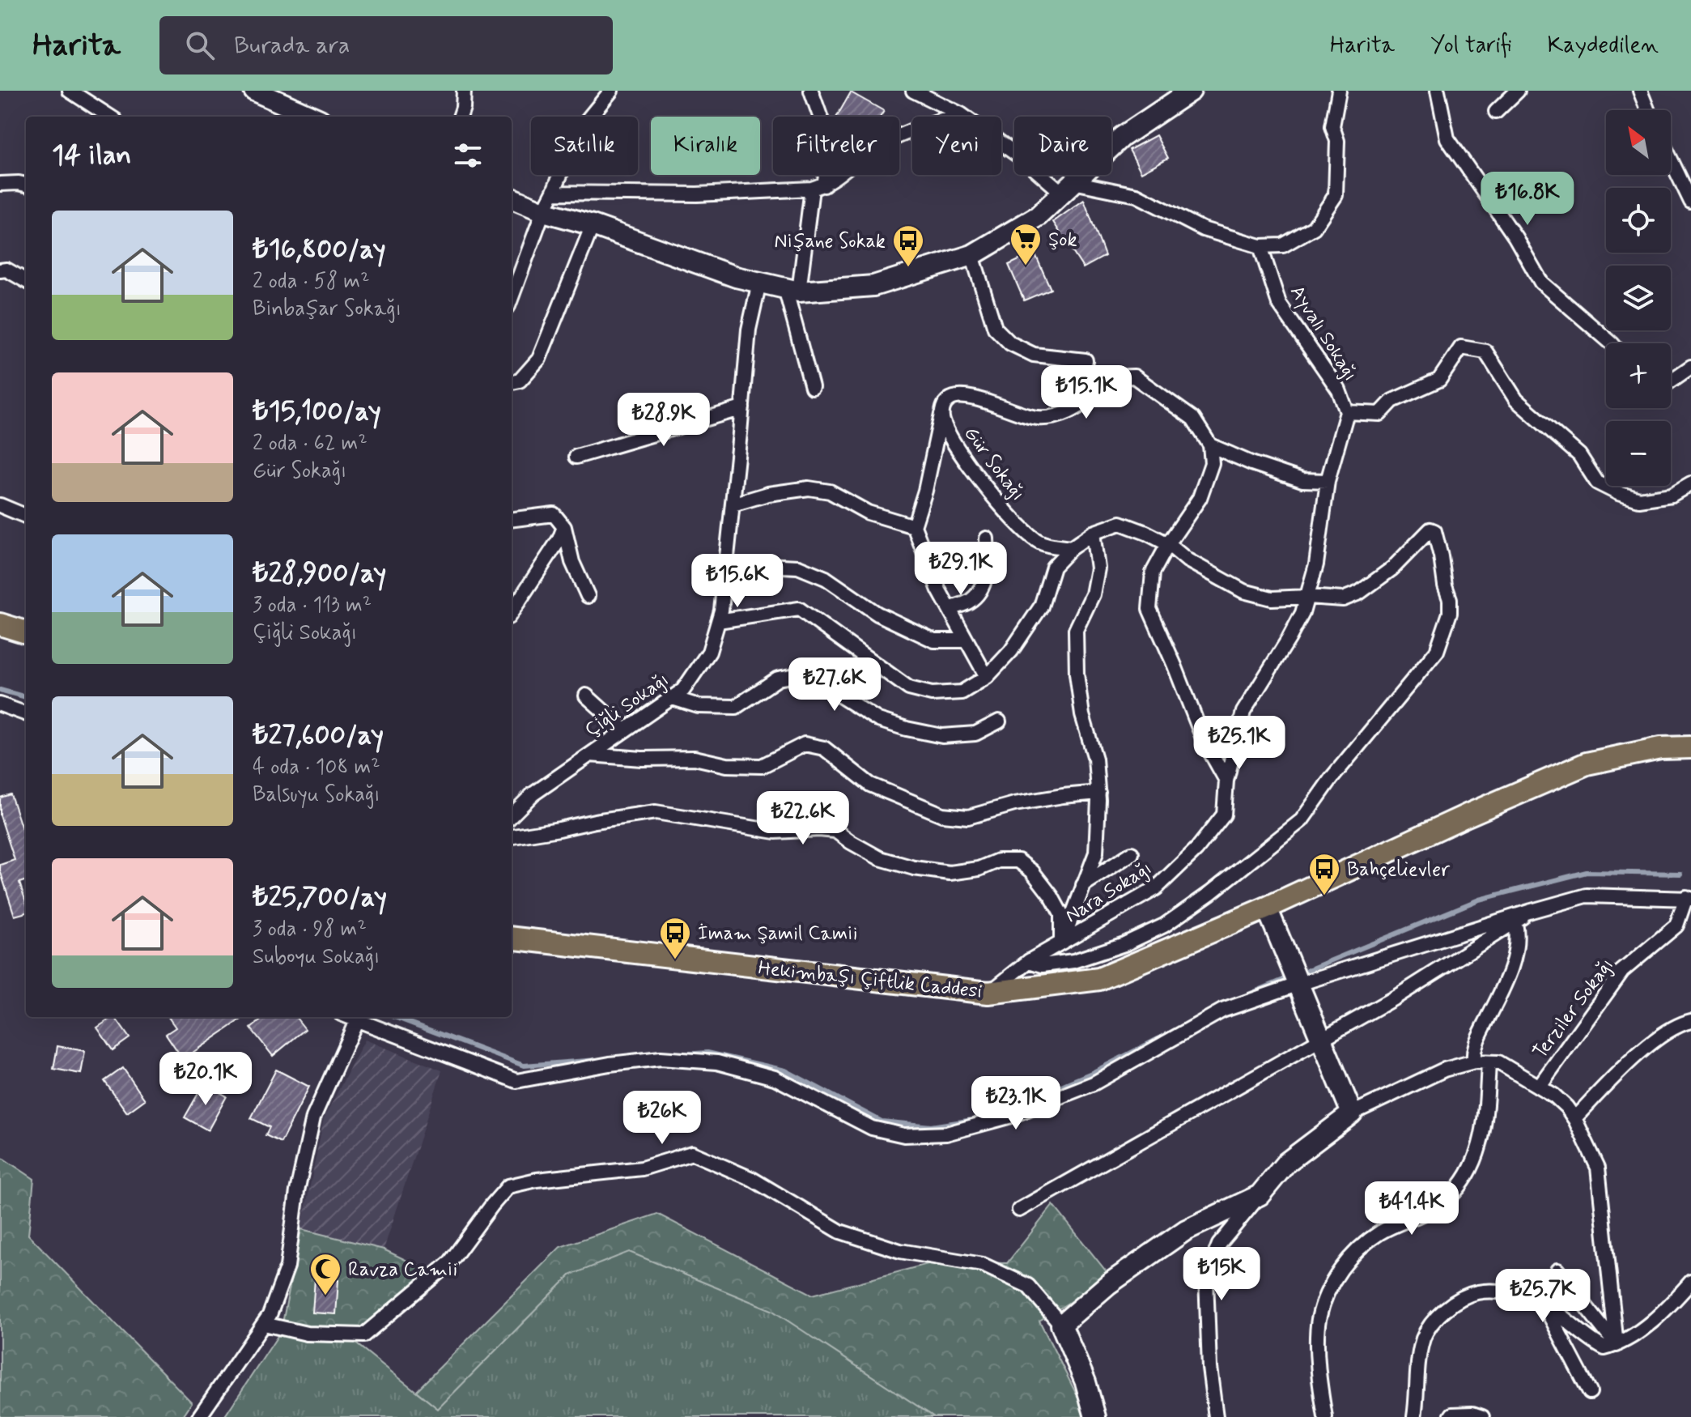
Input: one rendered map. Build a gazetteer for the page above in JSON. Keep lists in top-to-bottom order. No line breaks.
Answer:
{"streets":{"main road":["Hekimbaşı Çiftlik Caddesi"],"street":["Ayvalı Sokağı","Gür Sokağı","Çiğli Sokağı","Nara Sokağı","Terziler Sokağı"]},"crossings":[["Ayvalı Sokağı","Nara Sokağı"],["Nara Sokağı","Hekimbaşı Çiftlik Caddesi"]],"places":{"supermarket":["Şok"],"bus stop":["Nişane Sokak","Bahçelievler","İmam Şamil Camii"],"mosque":["Ravza Camii"]},"north":"top left","page":{"header":"Harita","search":"Burada ara","nav":["Harita","Yol tarifi","Kaydedilen"],"map_buttons":["+","−"],"chip":["Satılık","Kiralık","Filtreler","Yeni","Daire"],"heading":"14 ilan","price":["₺16.8K","₺15.1K","₺28.9K","₺29.1K","₺15.6K","₺27.6K","₺25.1K","₺22.6K","₺20.1K","₺23.1K","₺26K","₺41.4K","₺15K","₺25.7K"],"list":[{"name":"₺16,800/ay","note":"2 oda · 58 m² · Binbaşar Sokağı"},{"name":"₺15,100/ay","note":"2 oda · 62 m² · Gür Sokağı"},{"name":"₺28,900/ay","note":"3 oda · 113 m² · Çiğli Sokağı"},{"name":"₺27,600/ay","note":"4 oda · 108 m² · Balsuyu Sokağı"},{"name":"₺25,700/ay","note":"3 oda · 98 m² · Suboyu Sokağı"}]}}
